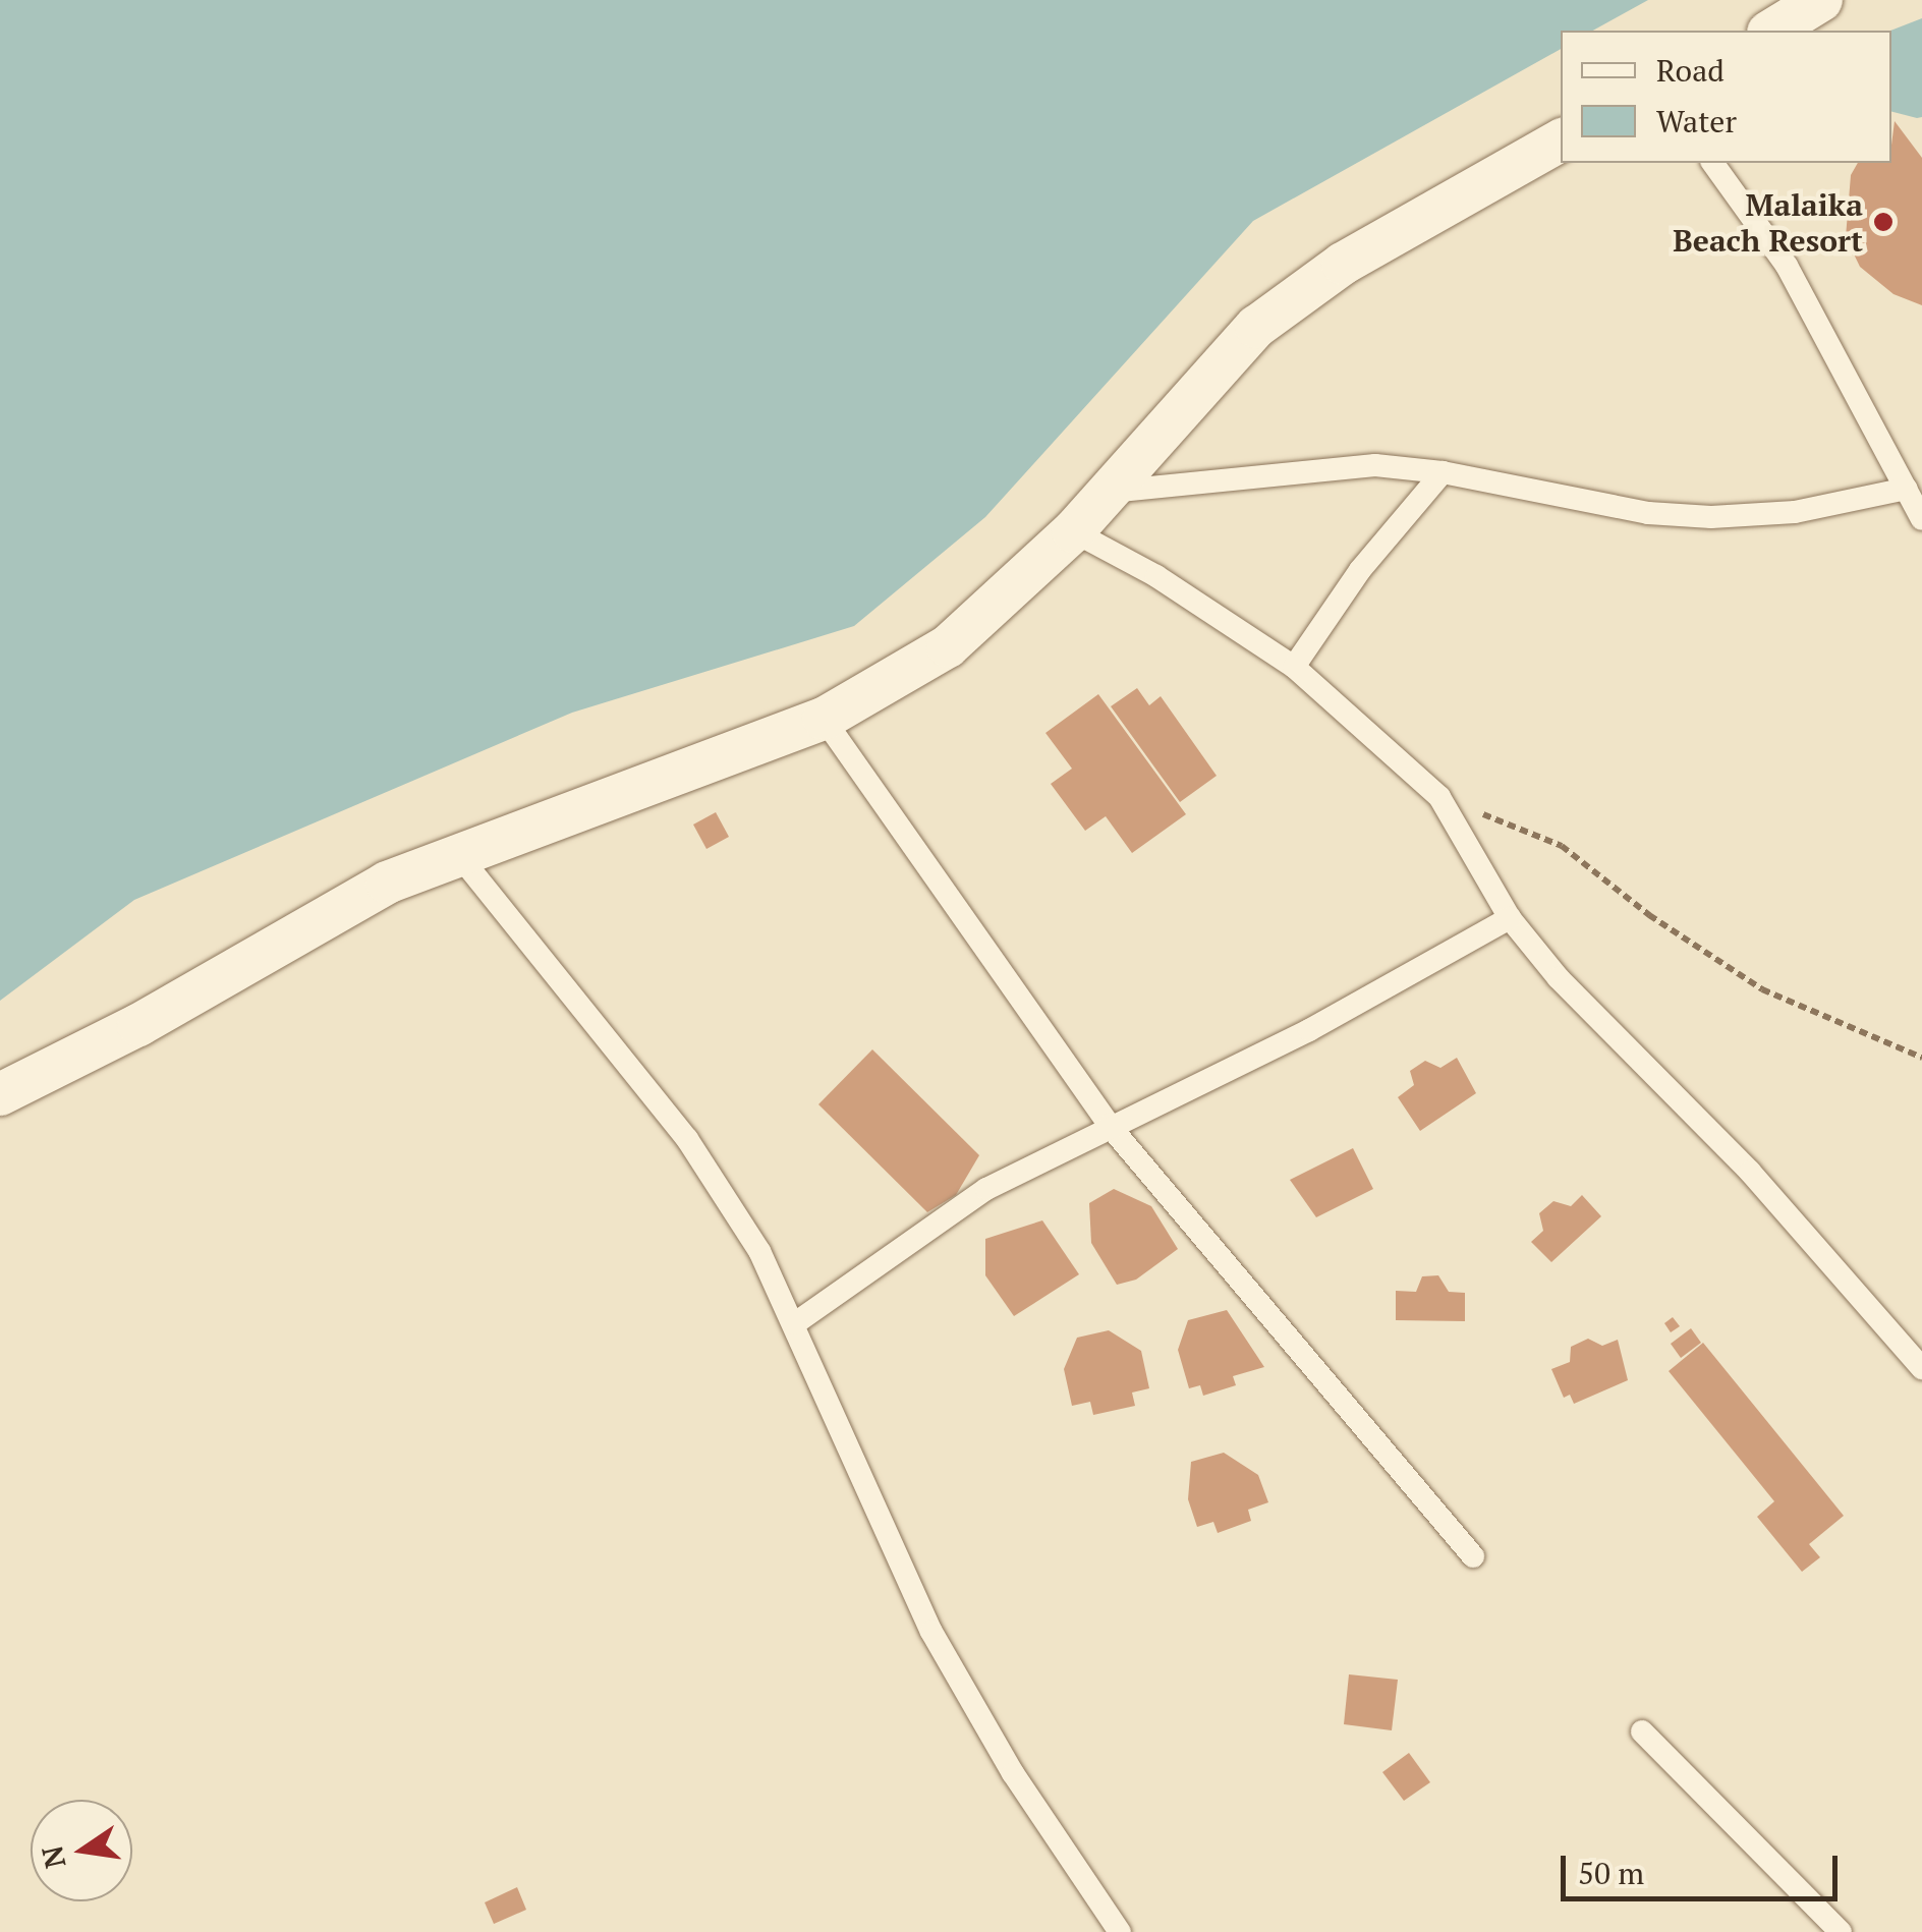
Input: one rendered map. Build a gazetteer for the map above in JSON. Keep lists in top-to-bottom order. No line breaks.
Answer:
{"places":["Malaika Beach Resort"],"legend":["Road","Water"],"scale_bar":"50 m","north":"left"}
